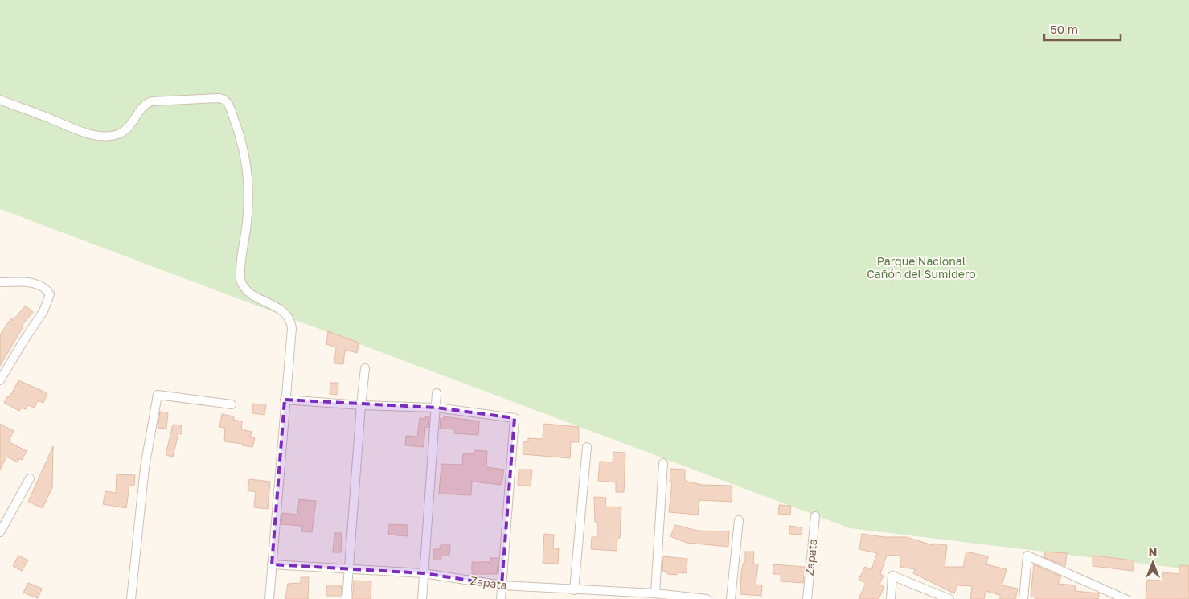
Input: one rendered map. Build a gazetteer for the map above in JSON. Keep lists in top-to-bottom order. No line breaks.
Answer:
{"streets":{"street":["Zapata"]},"parks":["Parque Nacional Cañón del Sumidero"],"scale_bar":"50 m","north":"top"}
